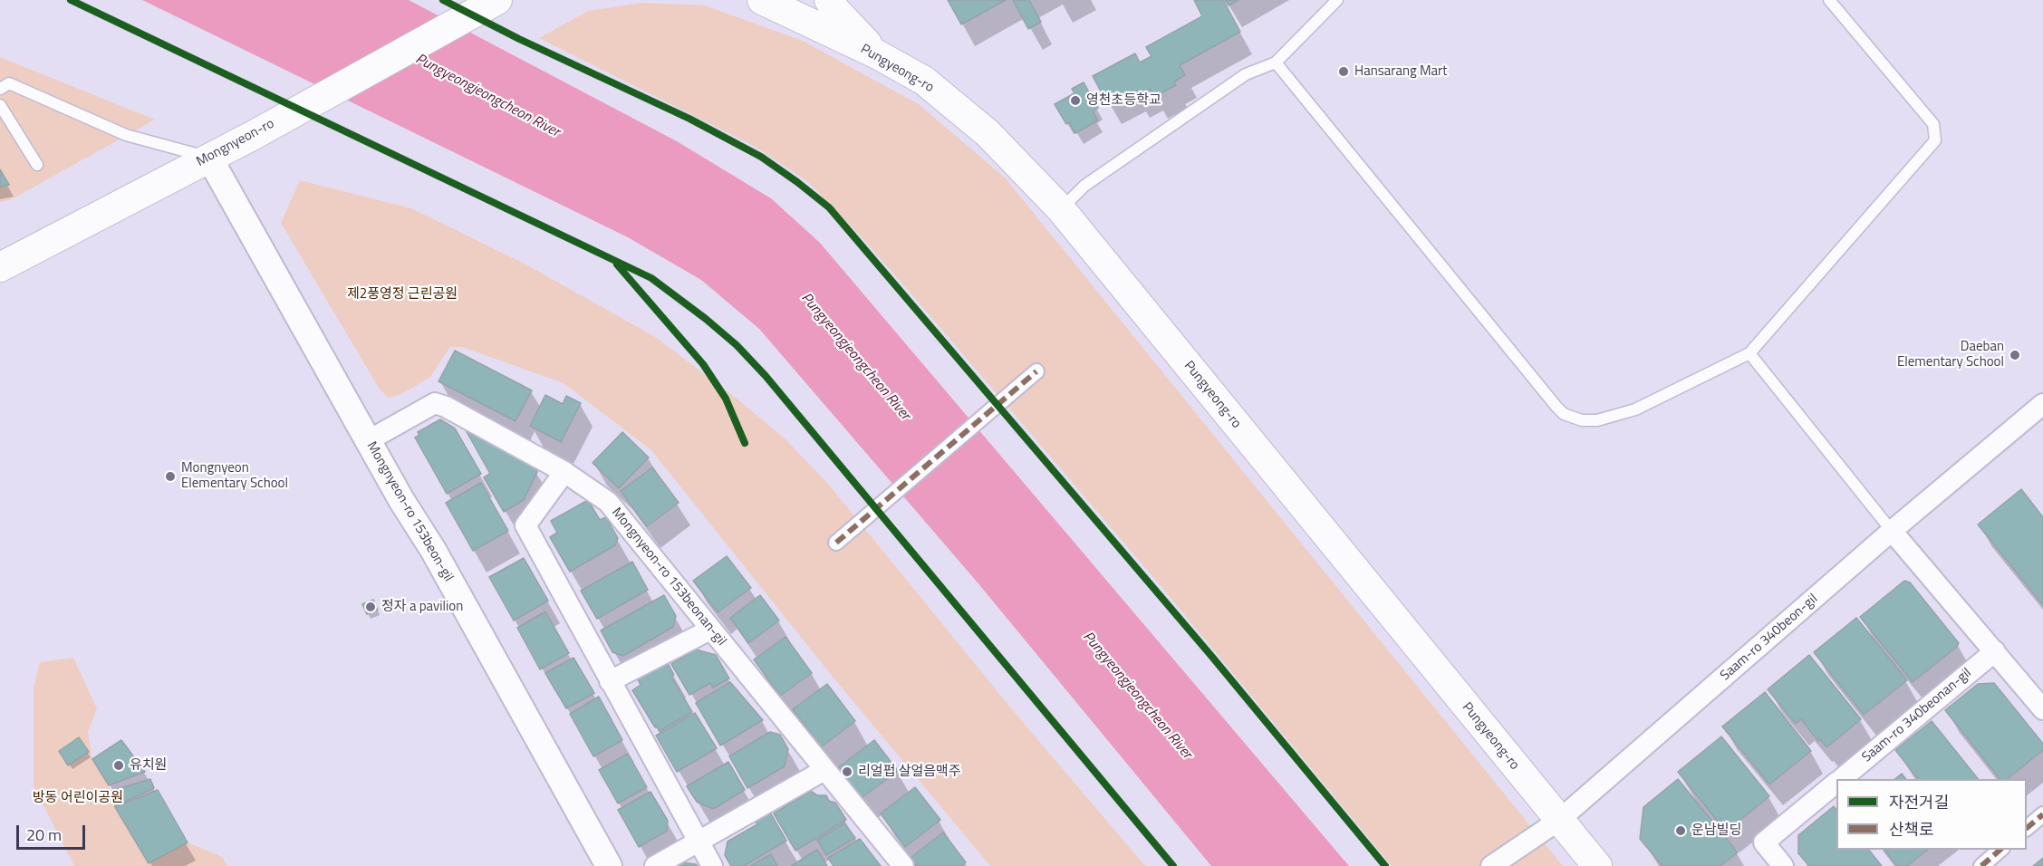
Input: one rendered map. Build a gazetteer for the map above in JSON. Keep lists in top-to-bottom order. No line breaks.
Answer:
{"streets":{"main road":["Pungyeong-ro","Mongnyeon-ro"],"street":["Mongnyeon-ro 153beon-gil","Mongnyeon-ro 153beonan-gil","Saam-ro 340beon-gil","Saam-ro 340beonan-gil"]},"crossings":[["Pungyeong-ro","Saam-ro 340beon-gil"],["Mongnyeon-ro","Mongnyeon-ro 153beon-gil"],["Mongnyeon-ro 153beon-gil","Mongnyeon-ro 153beonan-gil"]],"water":["Pungyeongjeongcheon River"],"parks":["제2풍영정 근린공원","방동 어린이공원"],"places":["Hansarang Mart","영천초등학교","Daeban Elementary School","Mongnyeon Elementary School","정자 a pavilion","유치원","리얼펍 살얼음맥주","운남빌딩"],"legend":["자전거길","산책로"],"scale_bar":"20 m"}
